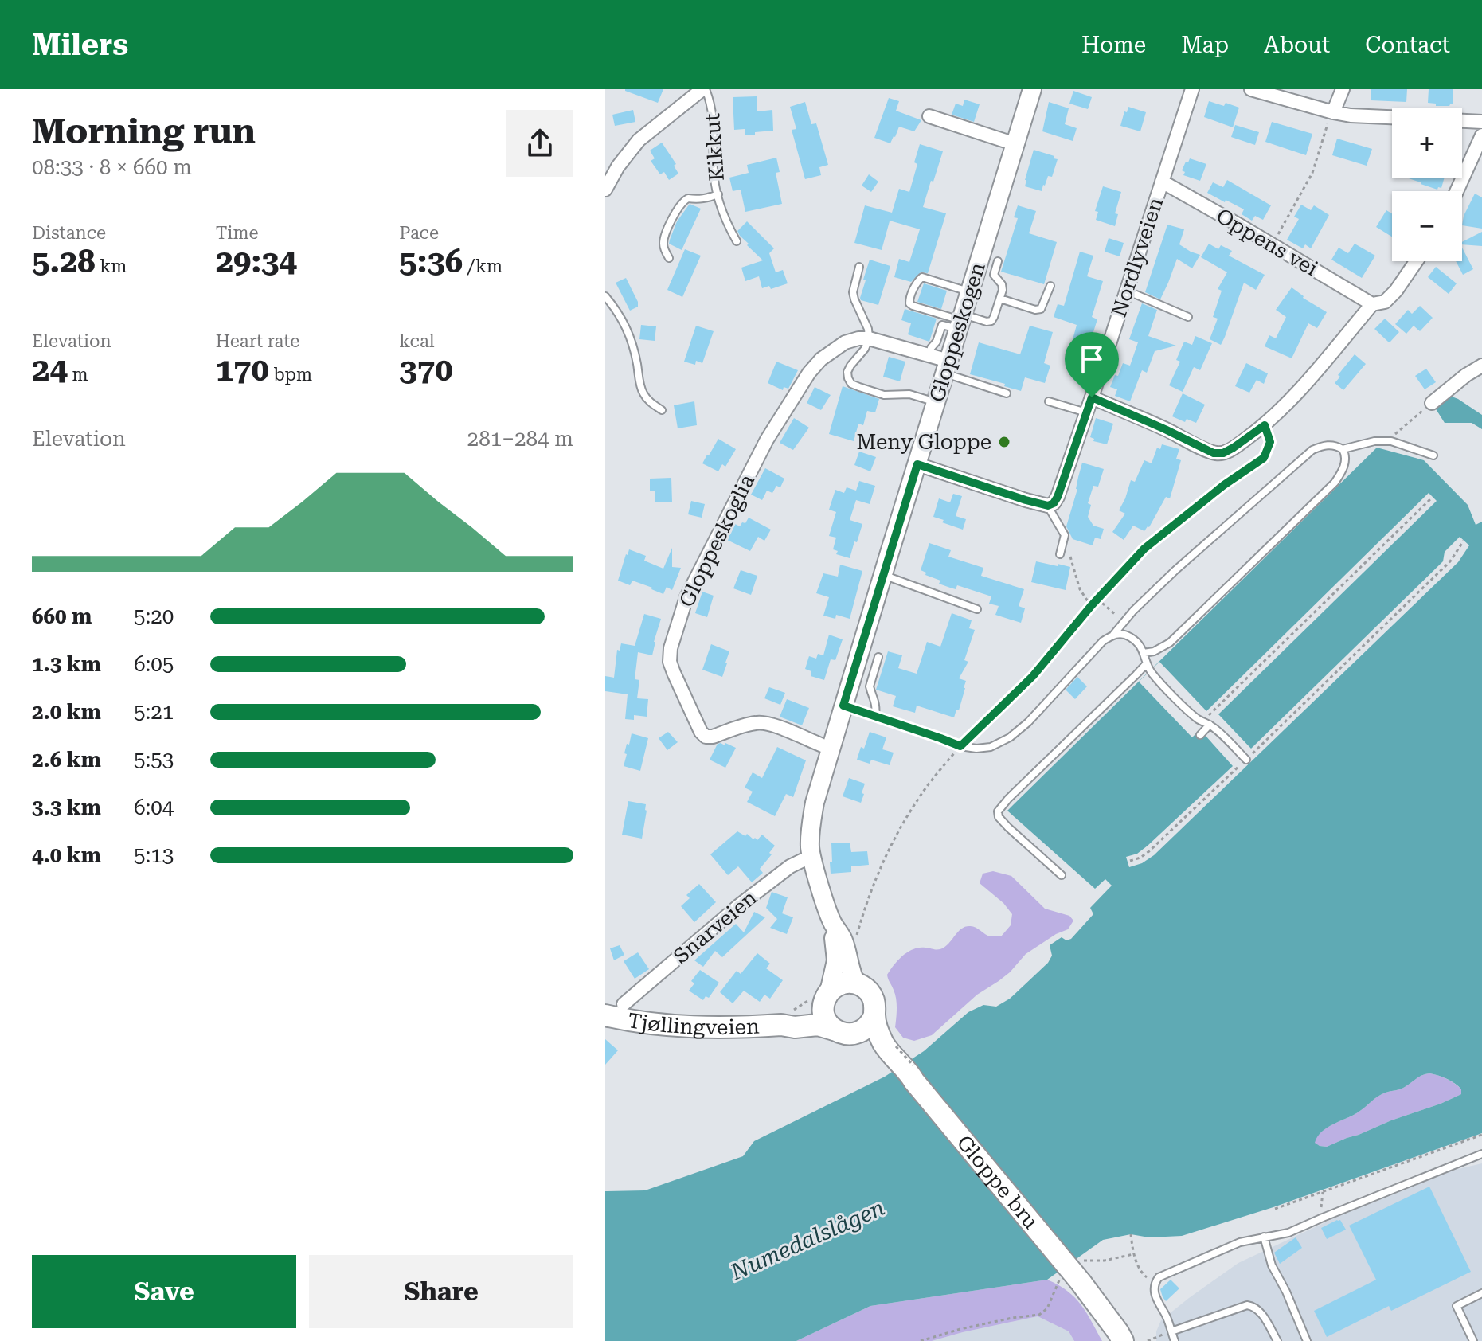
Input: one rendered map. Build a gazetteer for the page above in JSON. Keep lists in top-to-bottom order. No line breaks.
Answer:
{"streets":{"main road":["Gloppeskogen","Tjøllingveien","Gloppe bru"],"street":["Oppens vei","Nordlyveien","Gloppeskoglia","Snarveien"],"lane":["Kikkut"]},"crossings":[["Oppens vei","Nordlyveien"],["Gloppeskogen","Gloppeskoglia"],["Gloppeskogen","Snarveien"],["Gloppeskogen","Tjøllingveien"],["Tjøllingveien","Gloppe bru"]],"water":["Numedalslågen"],"places":["Meny Gloppe"],"page":{"header":"Milers","nav":["Home","Map","About","Contact"],"heading":["Morning run","08:33 · 8 × 660 m"],"map_buttons":["+","−"],"stats":[["Distance","5.28 km"],["Time","29:34"],["Pace","5:36 /km"],["Elevation","24 m"],["Heart rate","170 bpm"],["kcal","370"]],"chart":["Elevation","281–284 m"],"list":[{"name":"660 m","note":"5:20"},{"name":"1.3 km","note":"6:05"},{"name":"2.0 km","note":"5:21"},{"name":"2.6 km","note":"5:53"},{"name":"3.3 km","note":"6:04"},{"name":"4.0 km","note":"5:13"}],"buttons":["Save","Share"]}}
